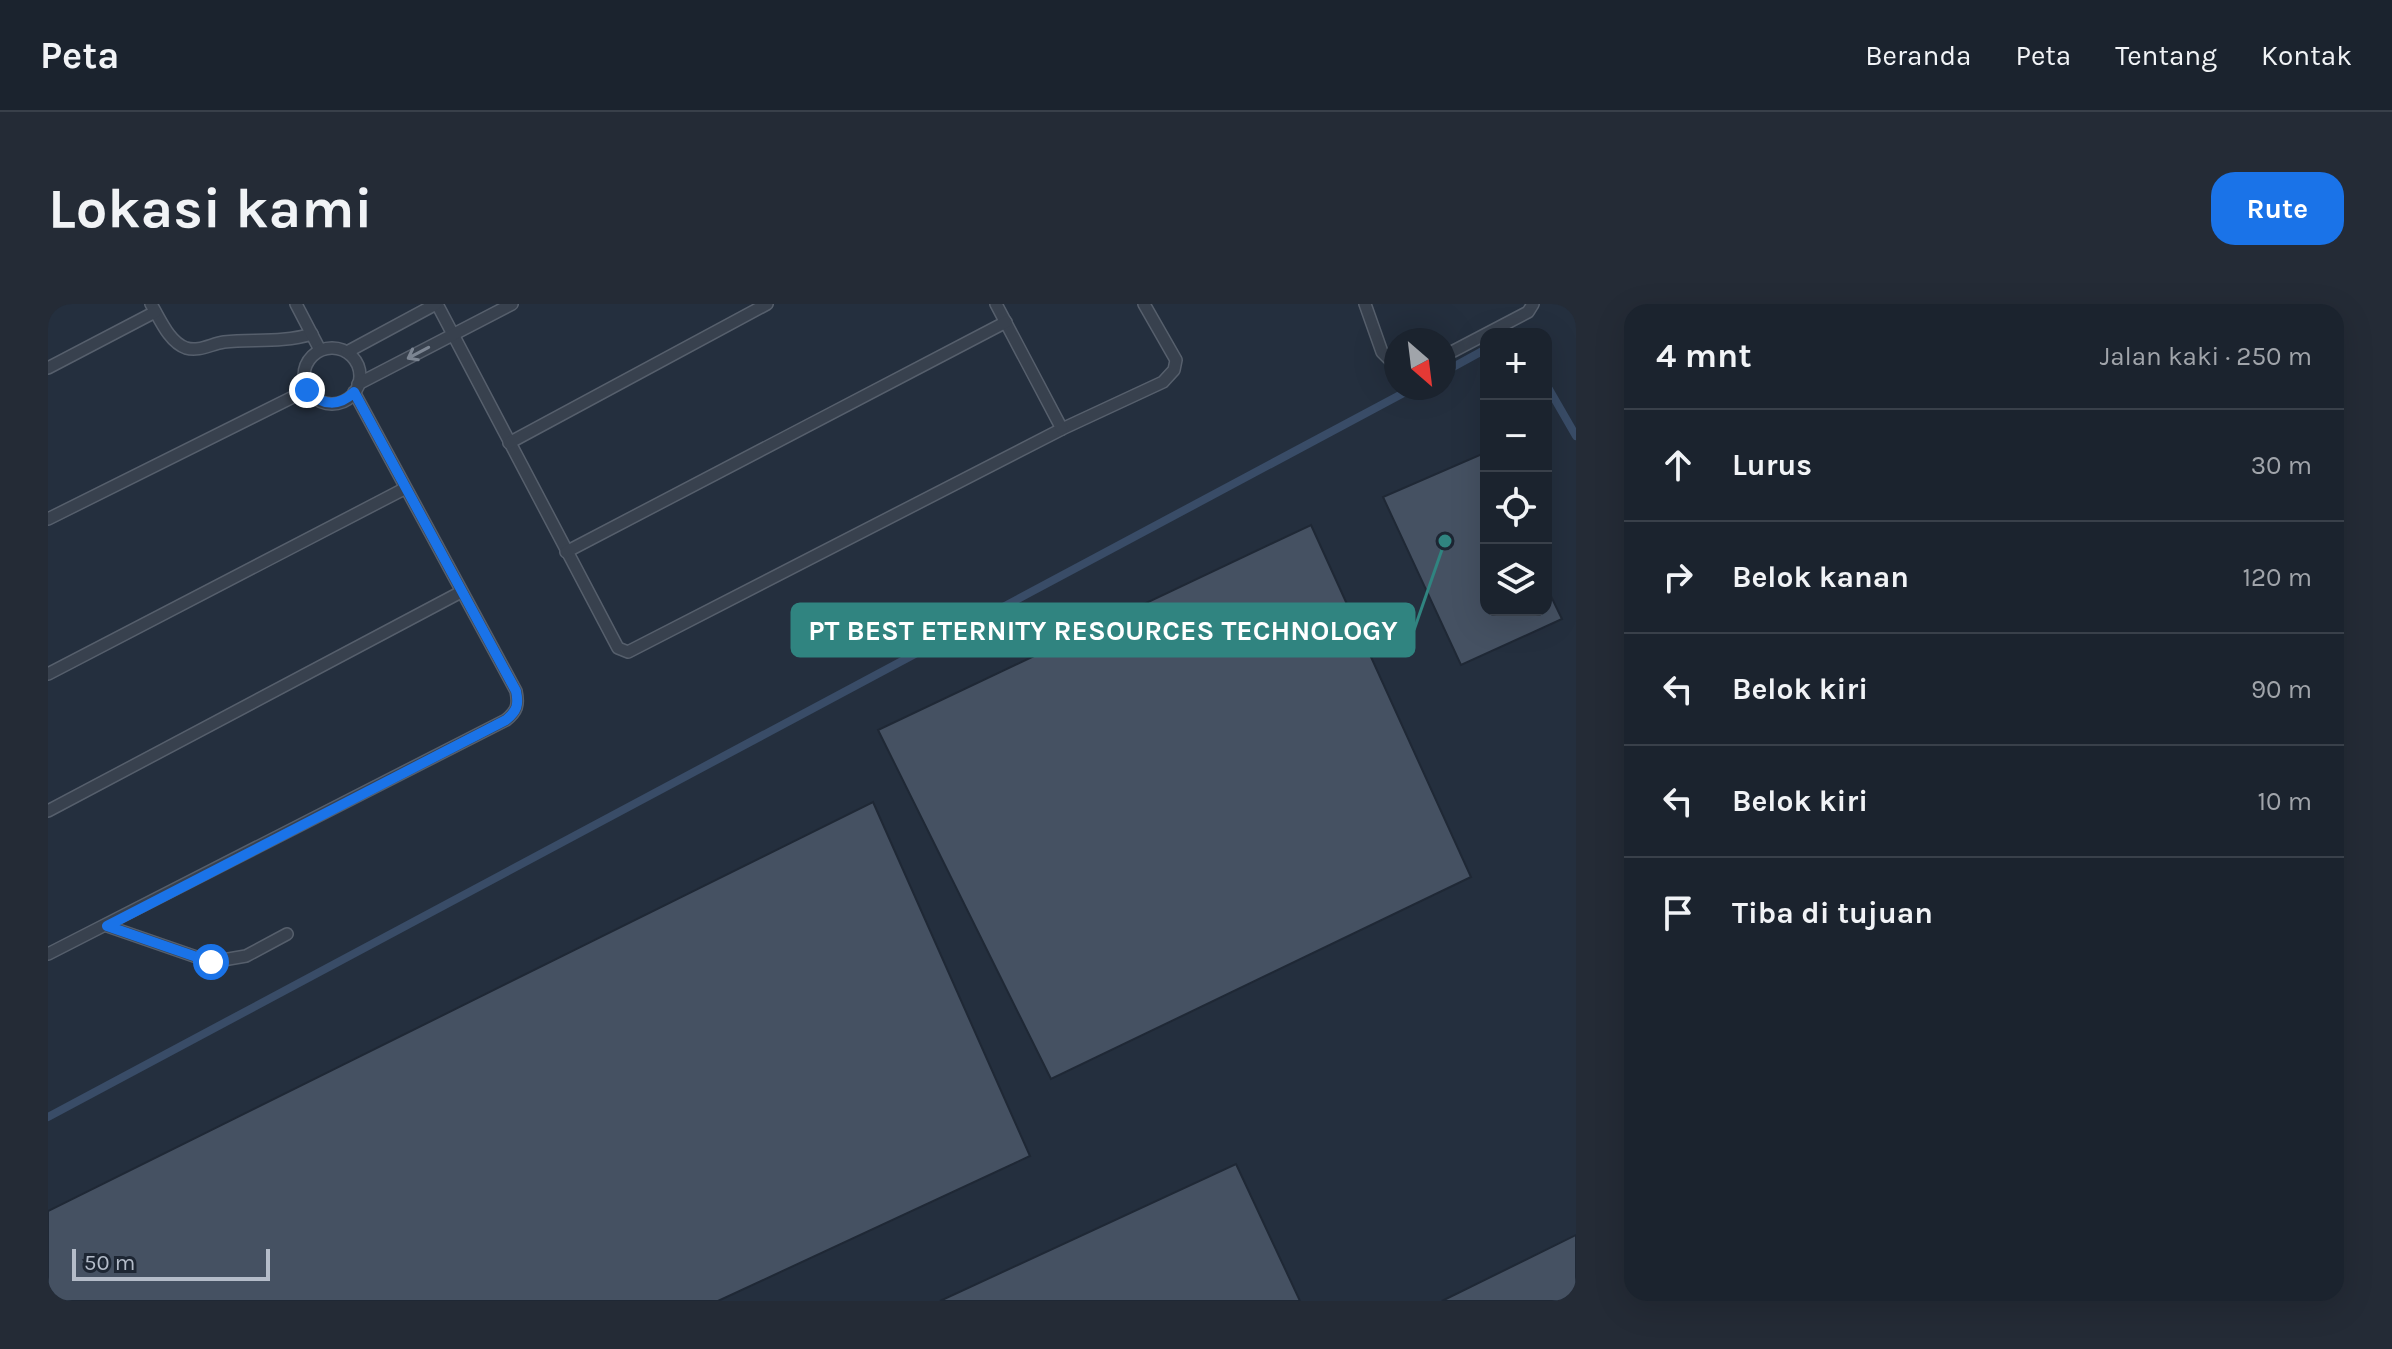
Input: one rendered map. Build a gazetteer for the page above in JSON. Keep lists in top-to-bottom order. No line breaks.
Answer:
{"places":["PT BEST ETERNITY RESOURCES TECHNOLOGY"],"scale_bar":"50 m","north":"bottom right","page":{"header":"Peta","nav":["Beranda","Peta","Tentang","Kontak"],"buttons":"Rute","title":"Lokasi kami","heading":["4 mnt","Jalan kaki · 250 m"],"map_buttons":["+","−"],"list":[["Lurus","30 m"],["Belok kanan","120 m"],["Belok kiri","90 m"],["Belok kiri","10 m"],"Tiba di tujuan"],"scale":"50 m"}}
